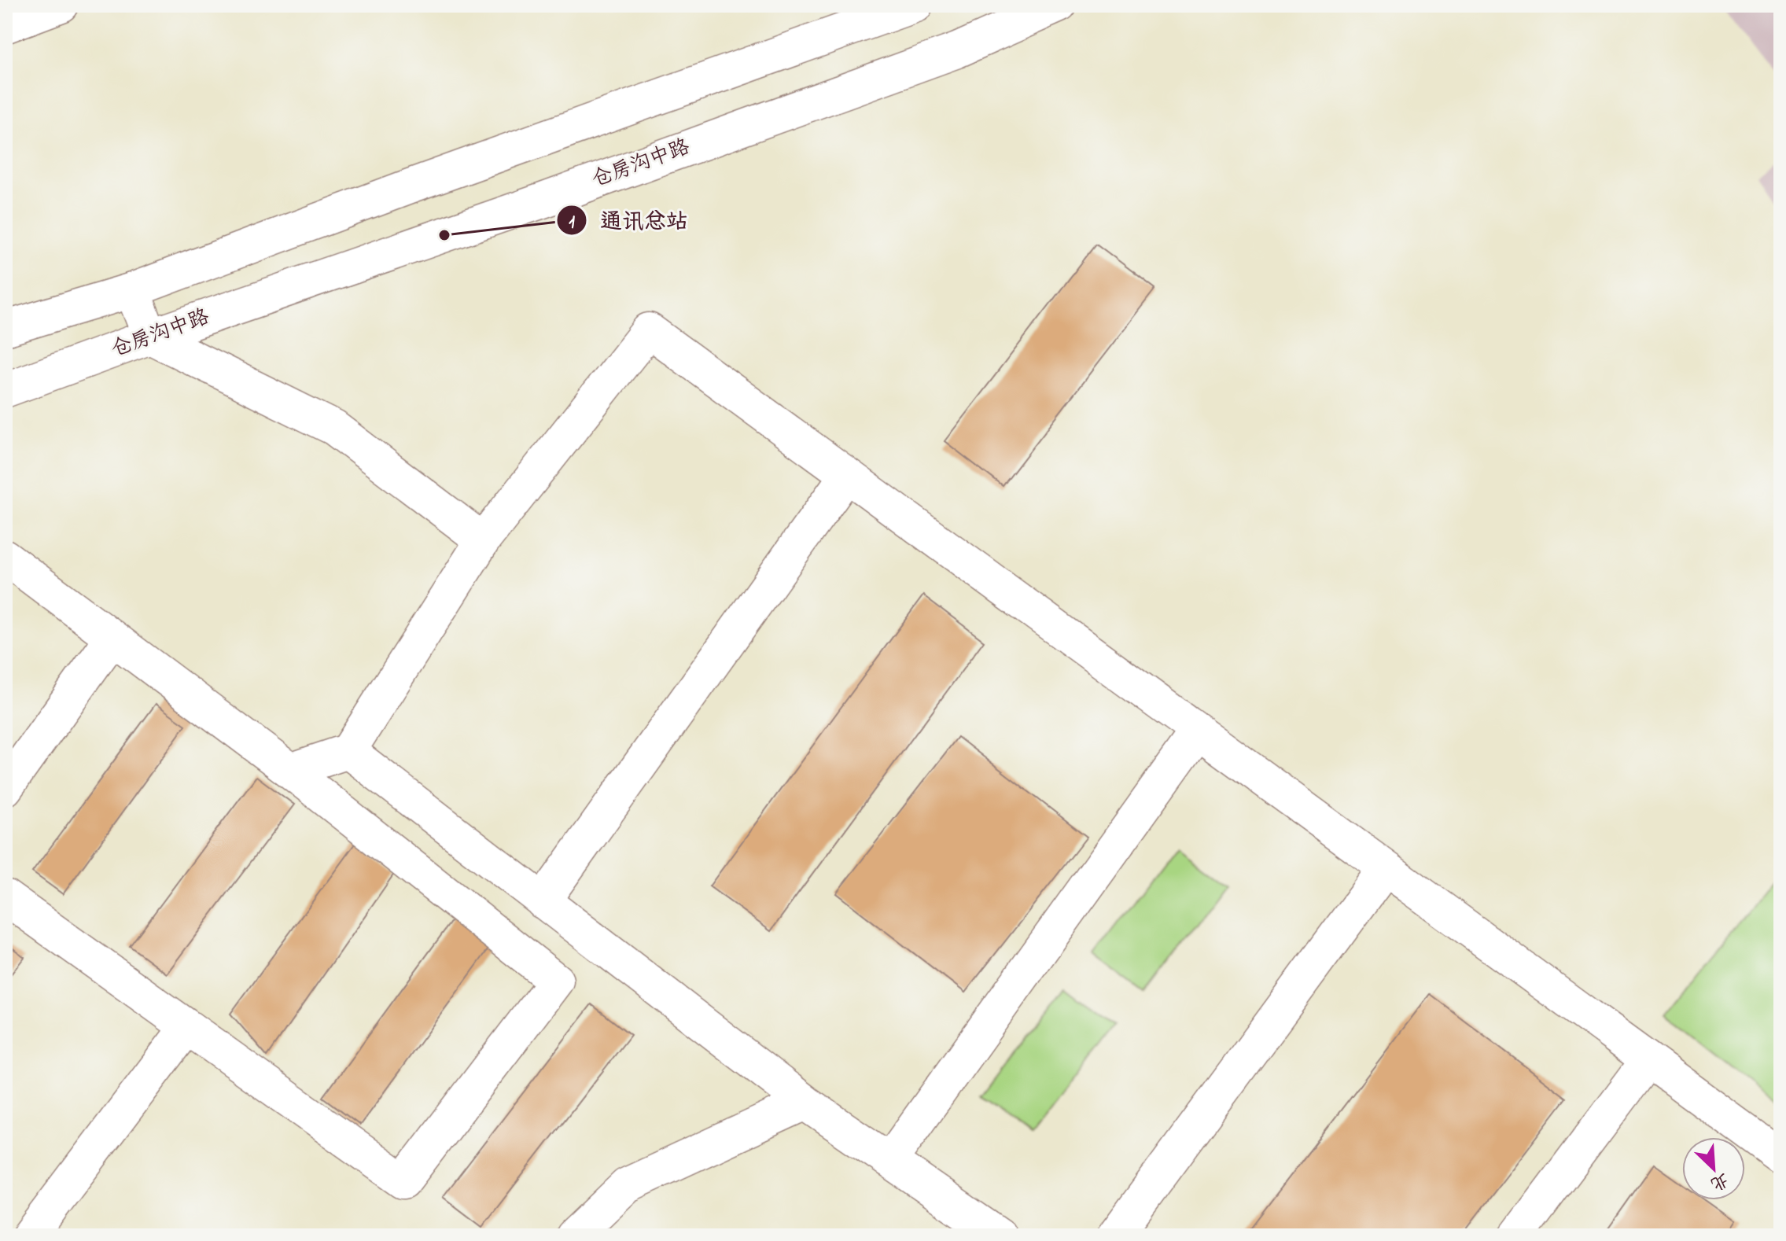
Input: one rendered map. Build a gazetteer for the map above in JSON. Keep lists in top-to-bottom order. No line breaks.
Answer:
{"streets":{"main road":["仓房沟中路"]},"places":["通讯总站"],"north":"bottom right"}
